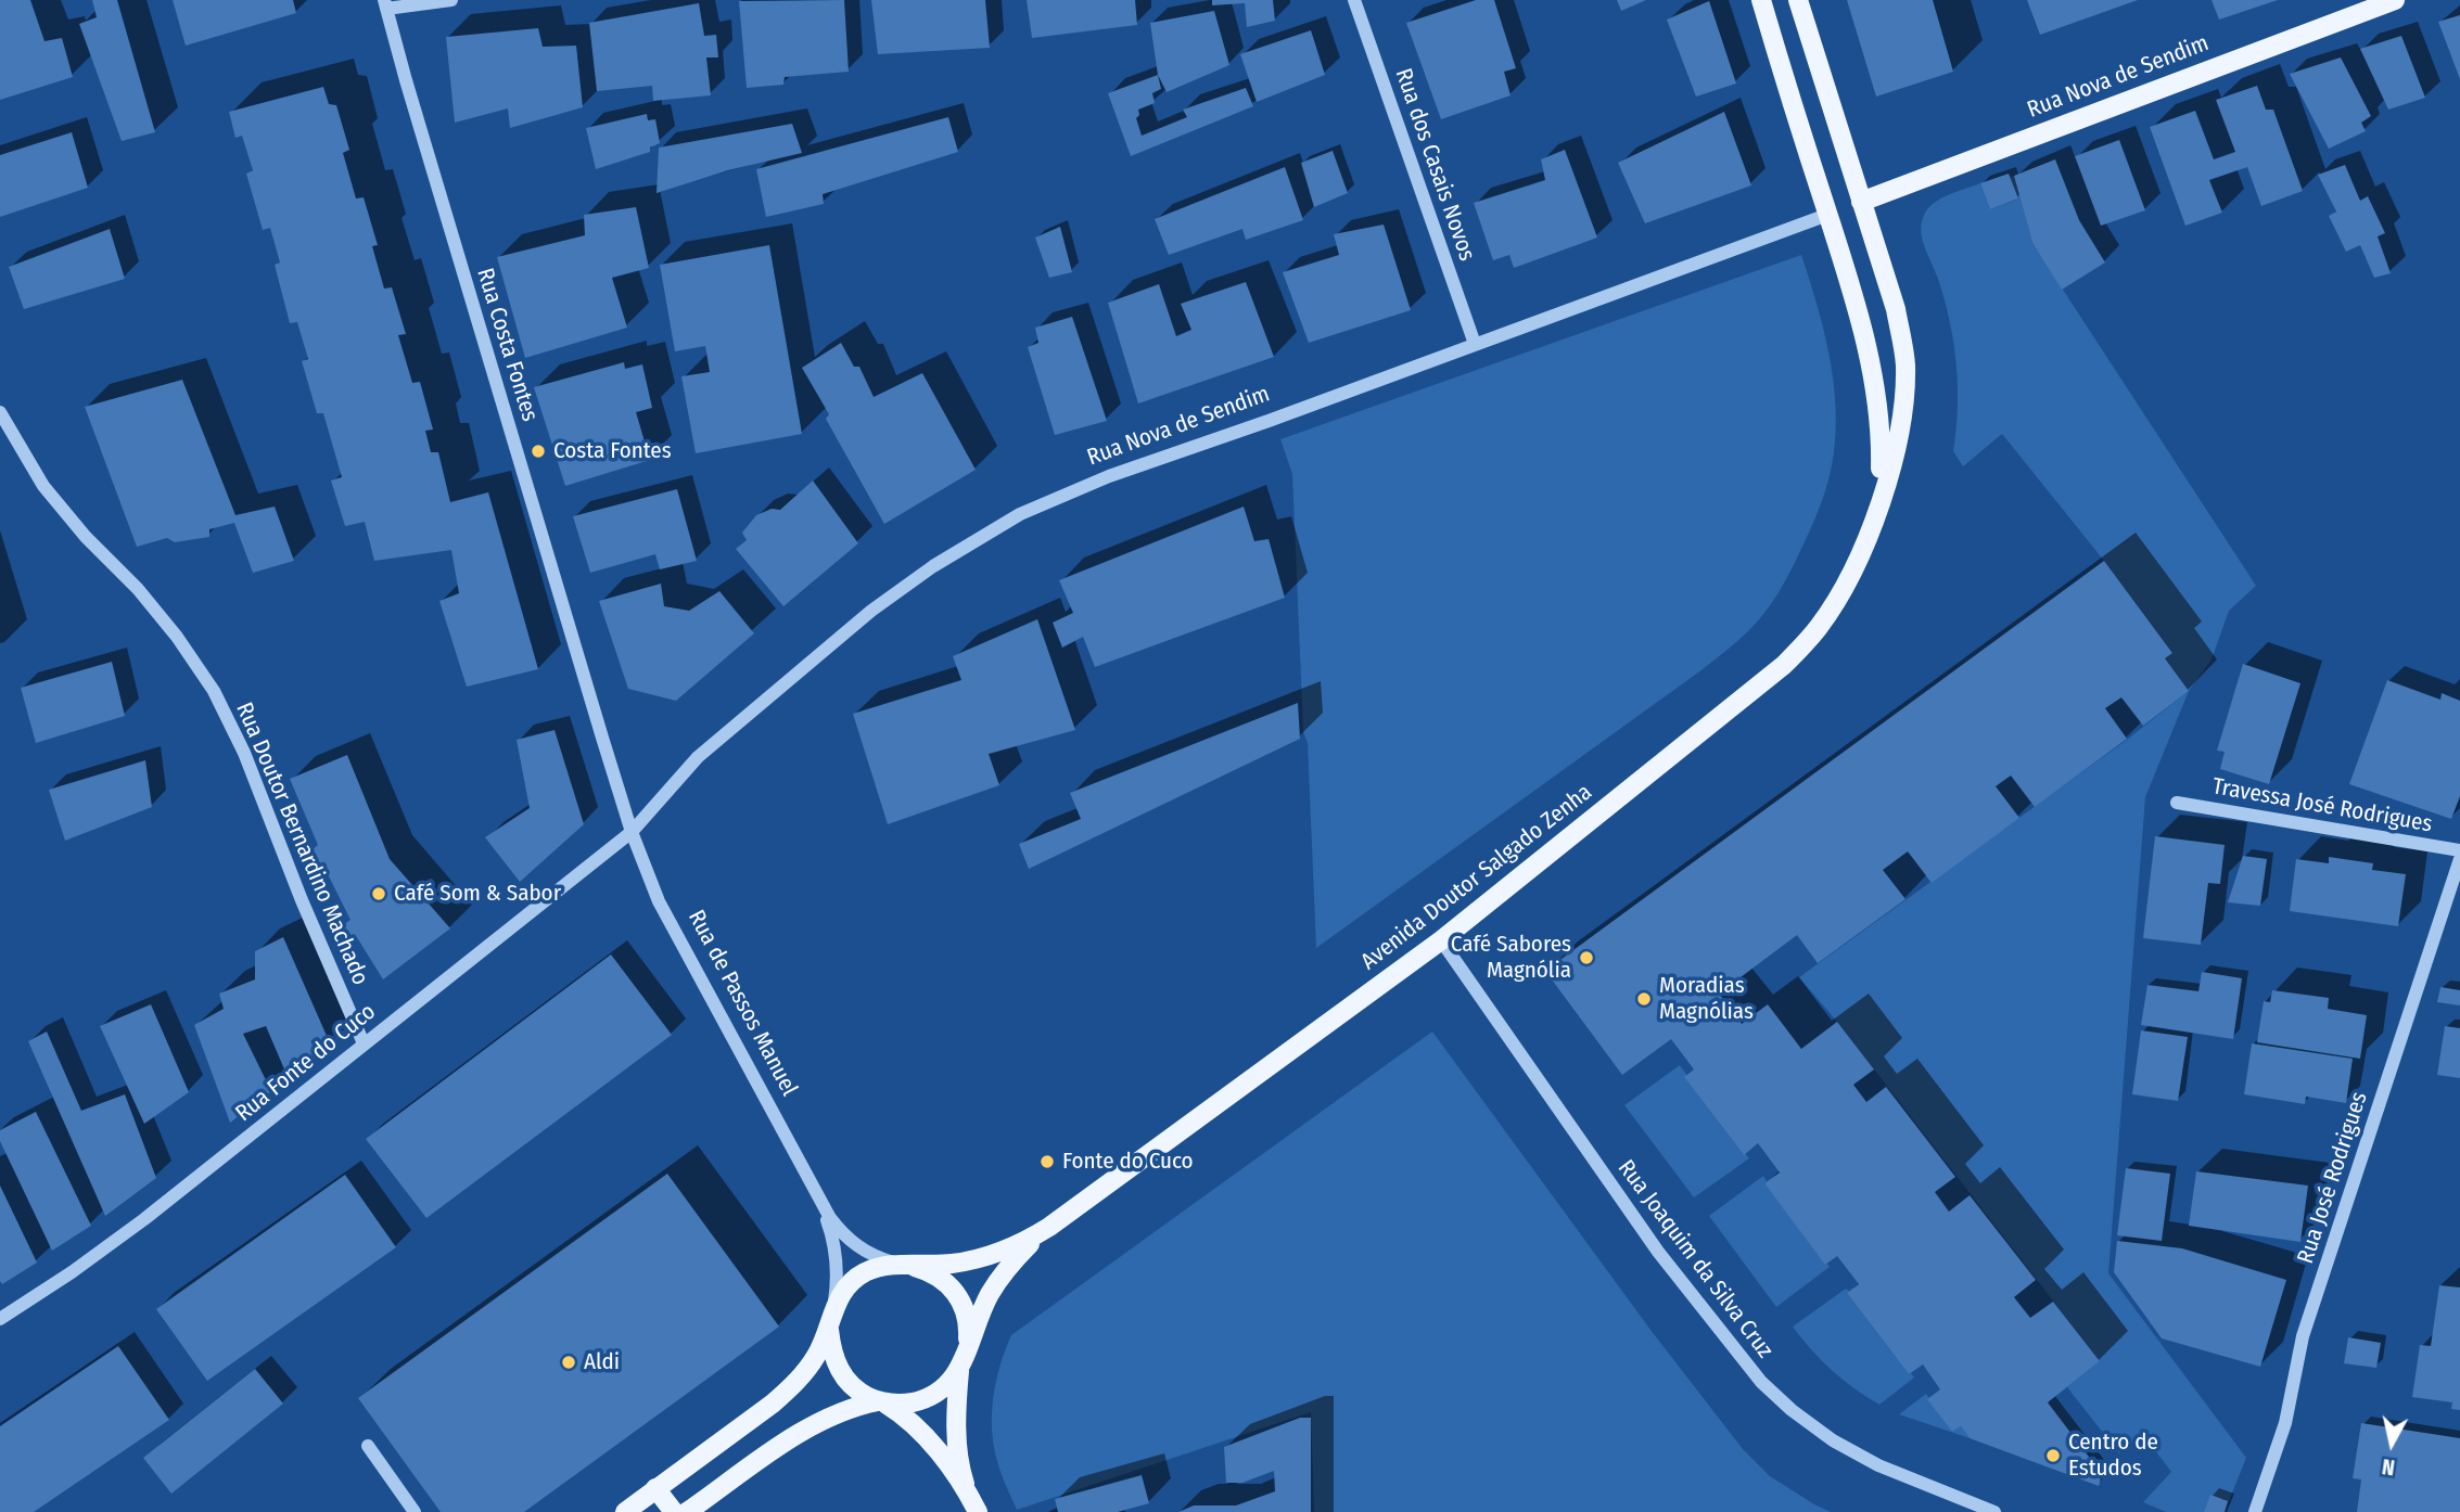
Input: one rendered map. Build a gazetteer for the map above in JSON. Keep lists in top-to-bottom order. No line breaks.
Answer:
{"streets":{"main road":["Rua Nova de Sendim","Avenida Doutor Salgado Zenha"],"street":["Rua dos Casais Novos","Rua Costa Fontes","Travessa José Rodrigues","Rua Doutor Bernardino Machado","Rua de Passos Manuel","Rua Fonte do Cuco","Rua José Rodrigues","Rua Joaquim da Silva Cruz"]},"crossings":[["Rua Nova de Sendim","Rua dos Casais Novos"],["Rua Nova de Sendim","Rua Costa Fontes"],["Rua Nova de Sendim","Avenida Doutor Salgado Zenha"],["Rua Nova de Sendim","Rua de Passos Manuel"],["Rua Nova de Sendim","Rua Fonte do Cuco"],["Rua Costa Fontes","Rua de Passos Manuel"],["Rua Costa Fontes","Rua Fonte do Cuco"],["Rua Doutor Bernardino Machado","Rua Fonte do Cuco"],["Avenida Doutor Salgado Zenha","Rua de Passos Manuel"],["Avenida Doutor Salgado Zenha","Rua Joaquim da Silva Cruz"],["Rua de Passos Manuel","Rua Fonte do Cuco"]],"places":["Costa Fontes","Café Som & Sabor","Café Sabores Magnólia","Moradias Magnólias","Fonte do Cuco","Aldi","Centro de Estudos"],"north":"bottom"}
